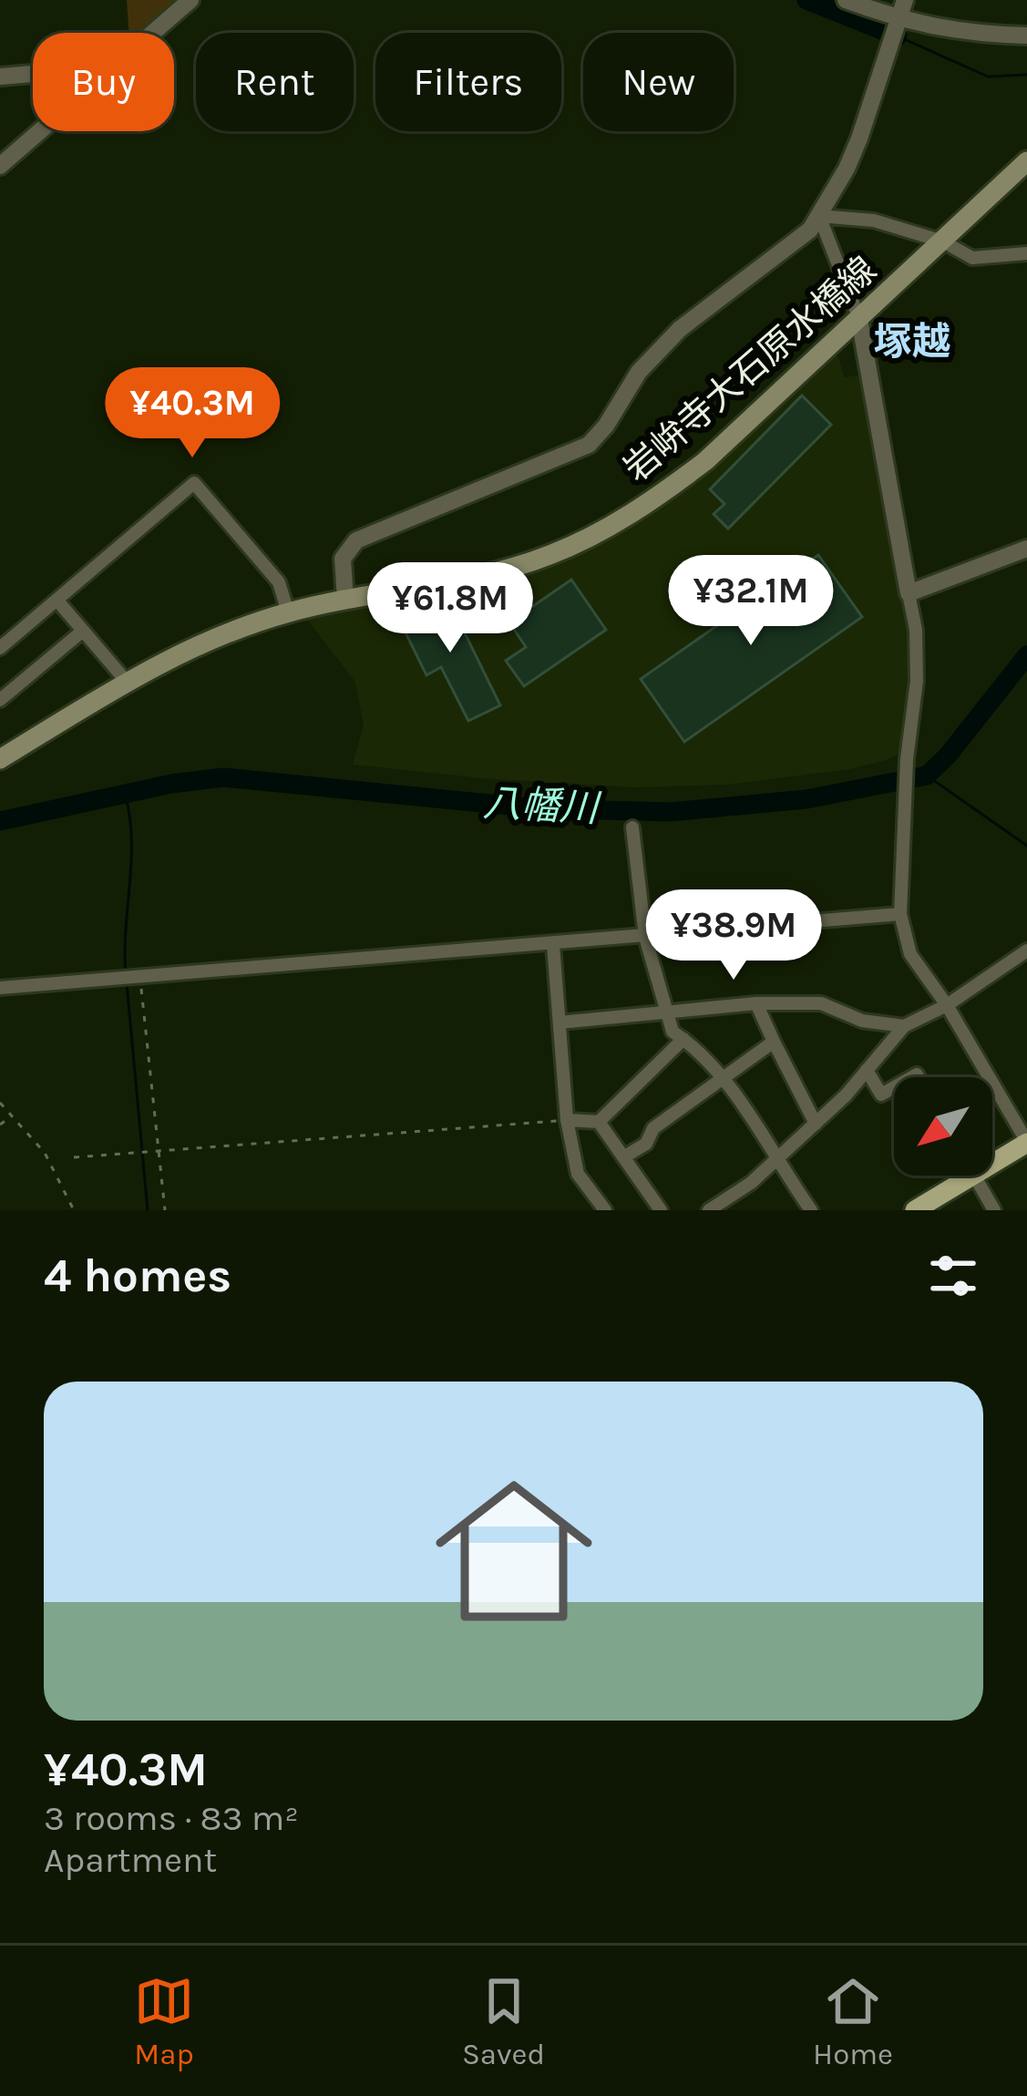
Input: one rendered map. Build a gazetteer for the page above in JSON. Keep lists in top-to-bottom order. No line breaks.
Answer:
{"streets":{"main road":["岩峅寺大石原水橋線"]},"districts":["塚越"],"water":["八幡川"],"north":"bottom left","page":{"chip":["Buy","Rent","Filters","New"],"price":["¥40.3M","¥32.1M","¥61.8M","¥38.9M"],"heading":"4 homes","list":[{"name":"¥40.3M","note":"3 rooms · 83 m² · Apartment"}],"tabs":["Map","Saved","Home"]}}
